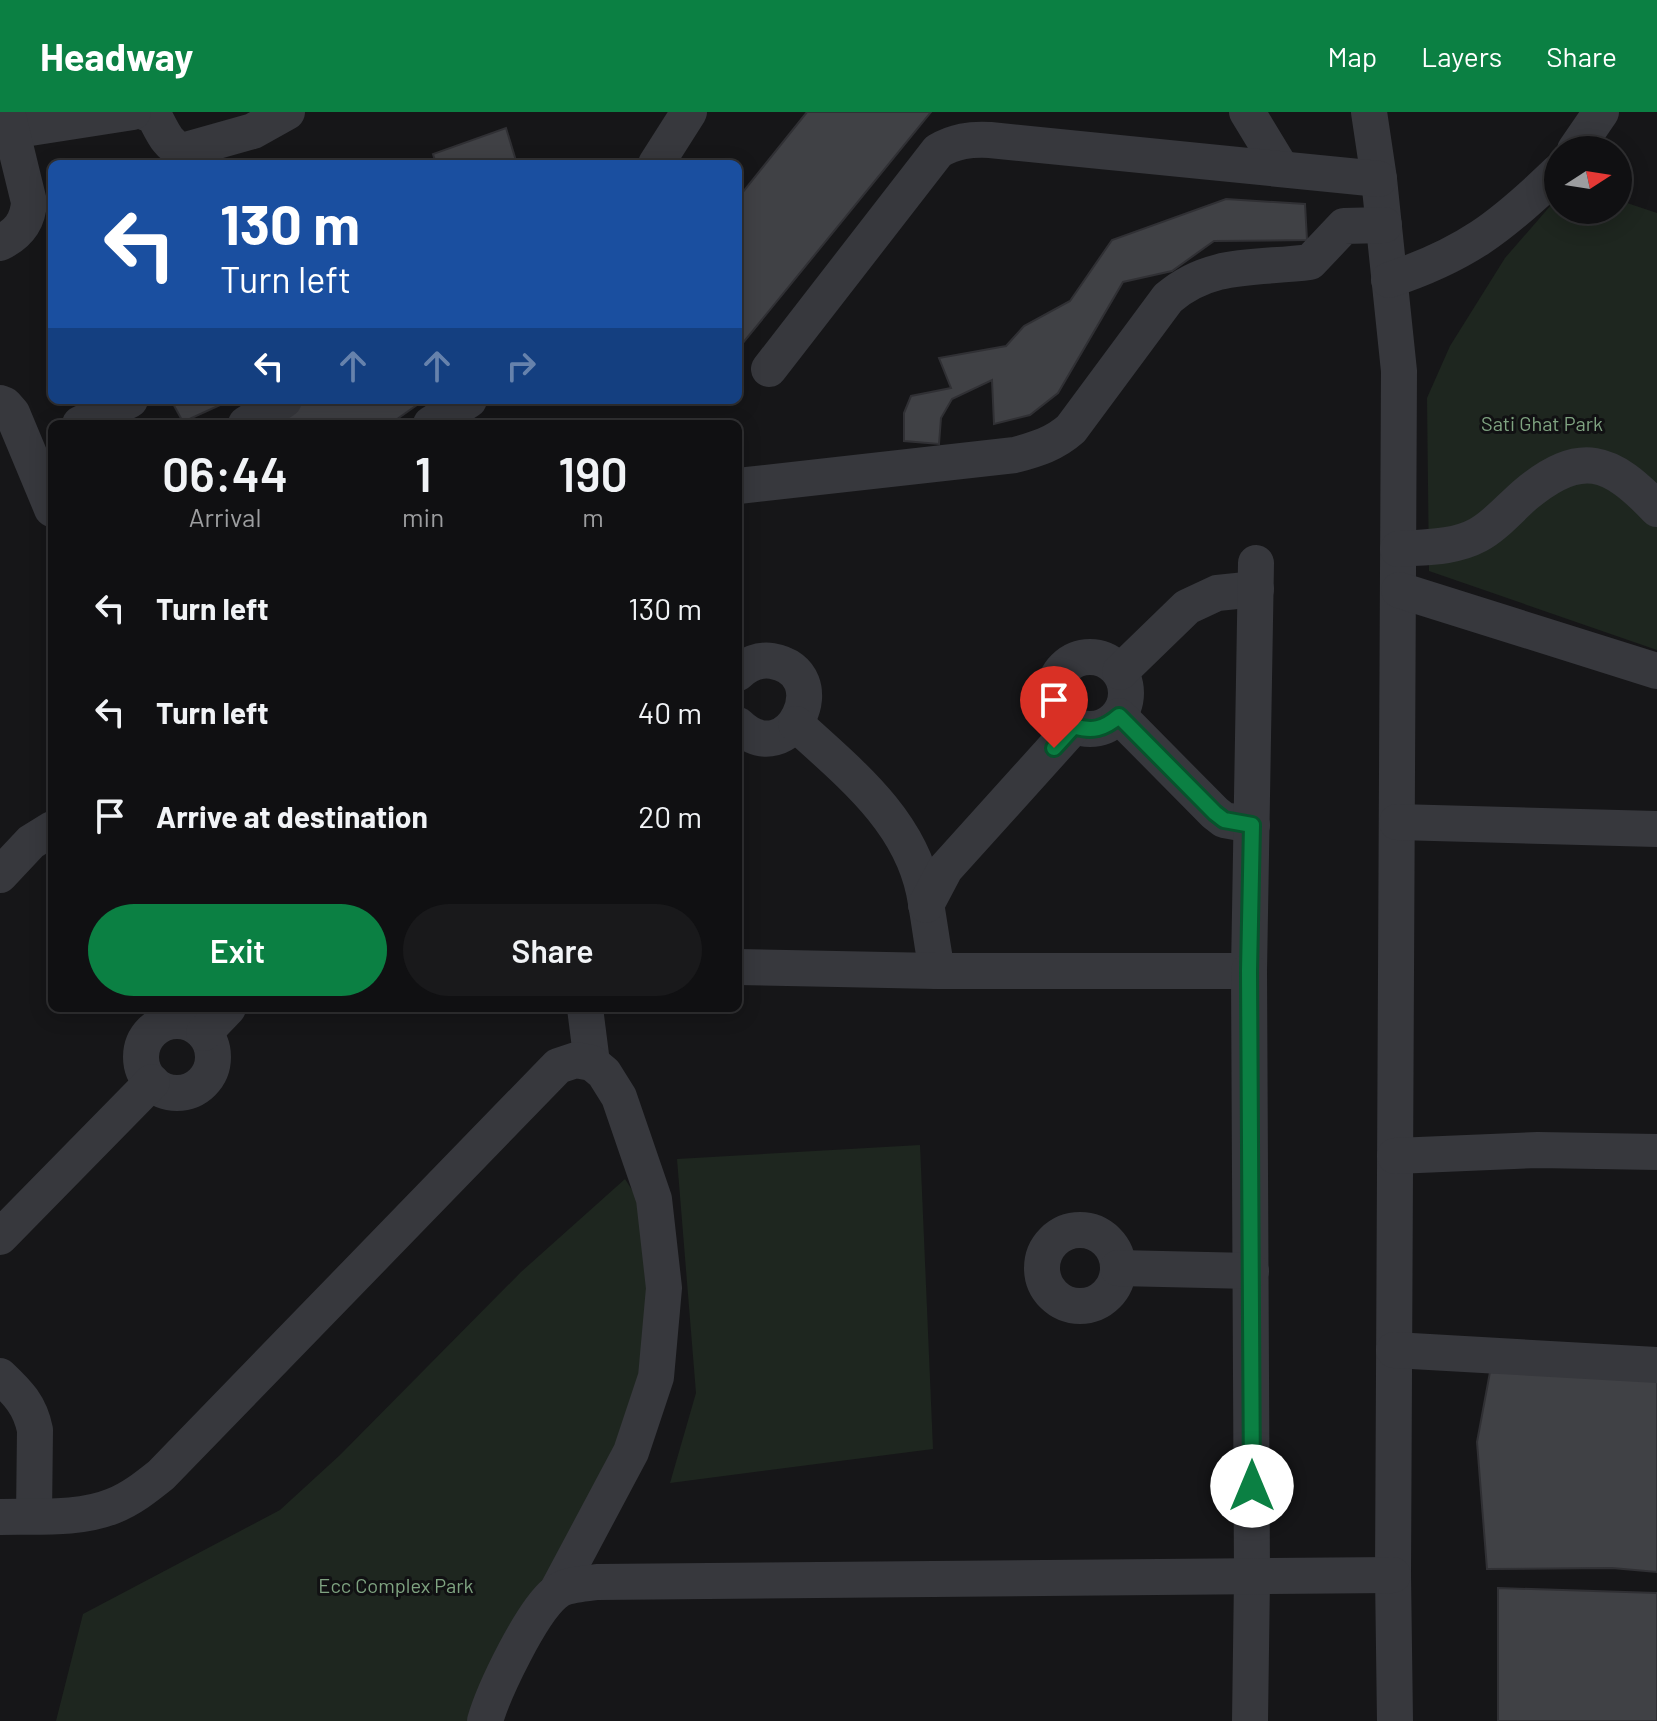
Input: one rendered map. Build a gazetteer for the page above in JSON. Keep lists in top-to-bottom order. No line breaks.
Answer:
{"parks":["Sati Ghat Park","Ecc Complex Park"],"north":"right","page":{"header":"Headway","nav":["Map","Layers","Share"],"turn":["130 m","Turn left"],"eta":["06:44","Arrival","1","min","190","m"],"list":[{"name":"Turn left","value":"130 m"},{"name":"Turn left","value":"40 m"},{"name":"Arrive at destination","value":"20 m"}],"buttons":["Exit","Share"]}}
